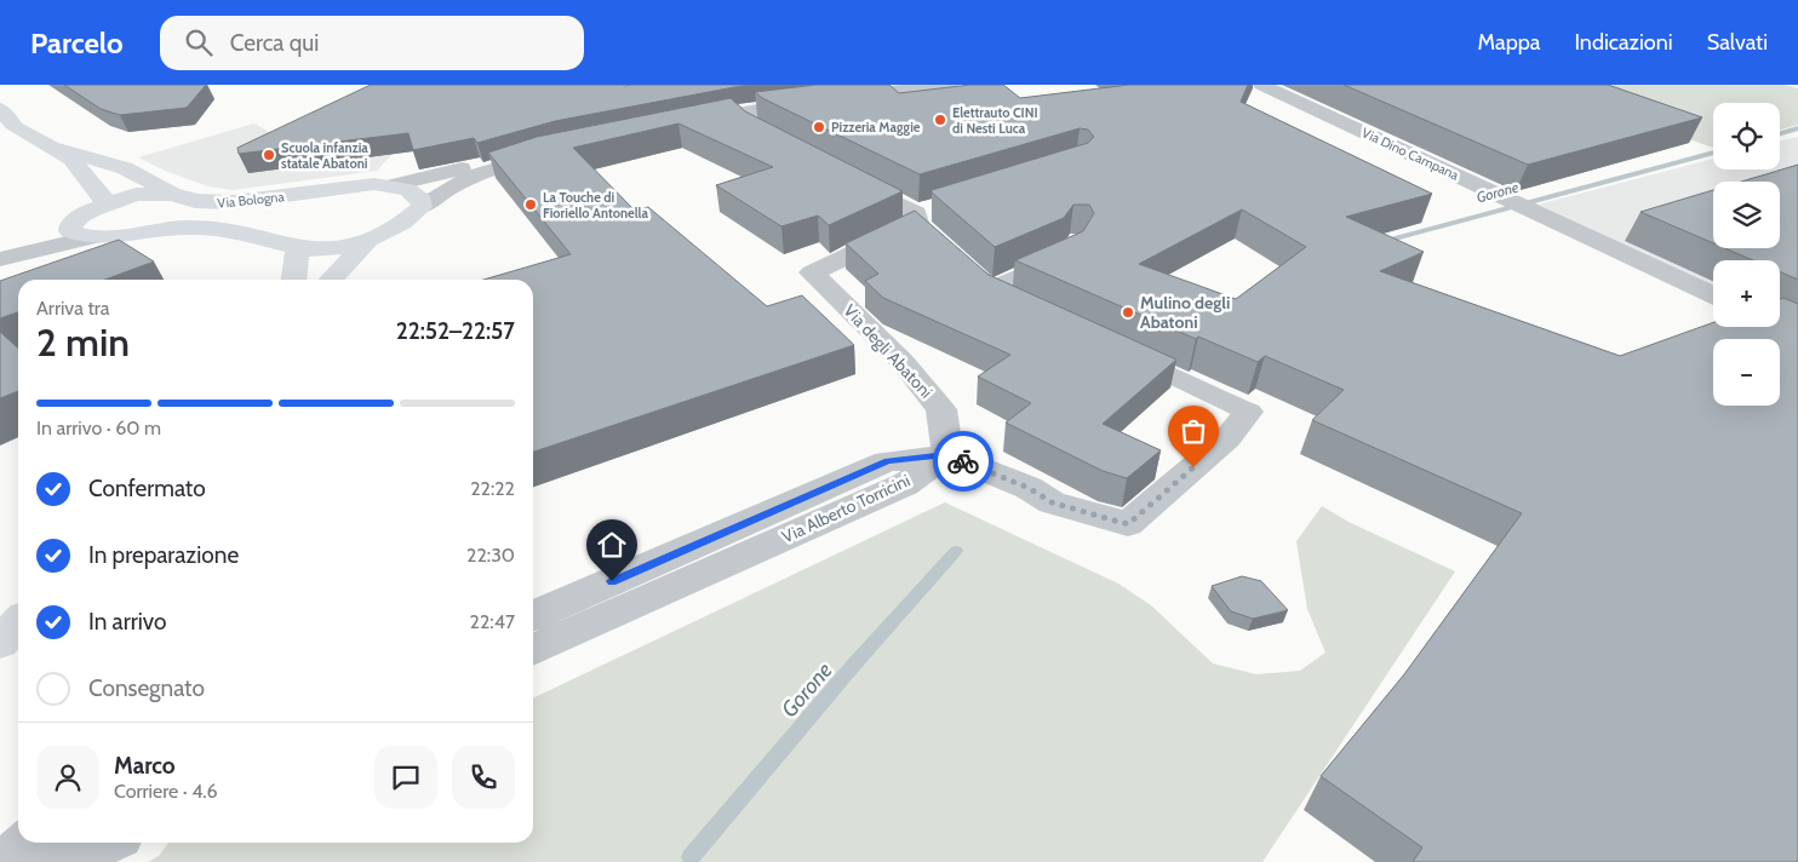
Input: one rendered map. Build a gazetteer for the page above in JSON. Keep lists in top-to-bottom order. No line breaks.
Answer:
{"streets":{"main road":["Via Bologna"],"street":["Via Dino Campana","Via degli Abatoni","Via Alberto Torricini"]},"crossings":[["Via degli Abatoni","Via Alberto Torricini"]],"water":["Gorone"],"places":["Elettrauto CINI di Nesti Luca","Pizzeria Maggie","Scuola infanzia statale Abatoni","La Touche di Fioriello Antonella","Mulino degli Abatoni"],"page":{"header":"Parcelo","search":"Cerca qui","nav":["Mappa","Indicazioni","Salvati"],"map_buttons":["+","−"],"heading":["2 min","Arriva tra","22:52–22:57"],"panel":["Marco","Corriere · 4.6"],"bar":"In arrivo · 60 m","list":[["Confermato","22:22"],["In preparazione","22:30"],["In arrivo","22:47"],"Consegnato"]}}
